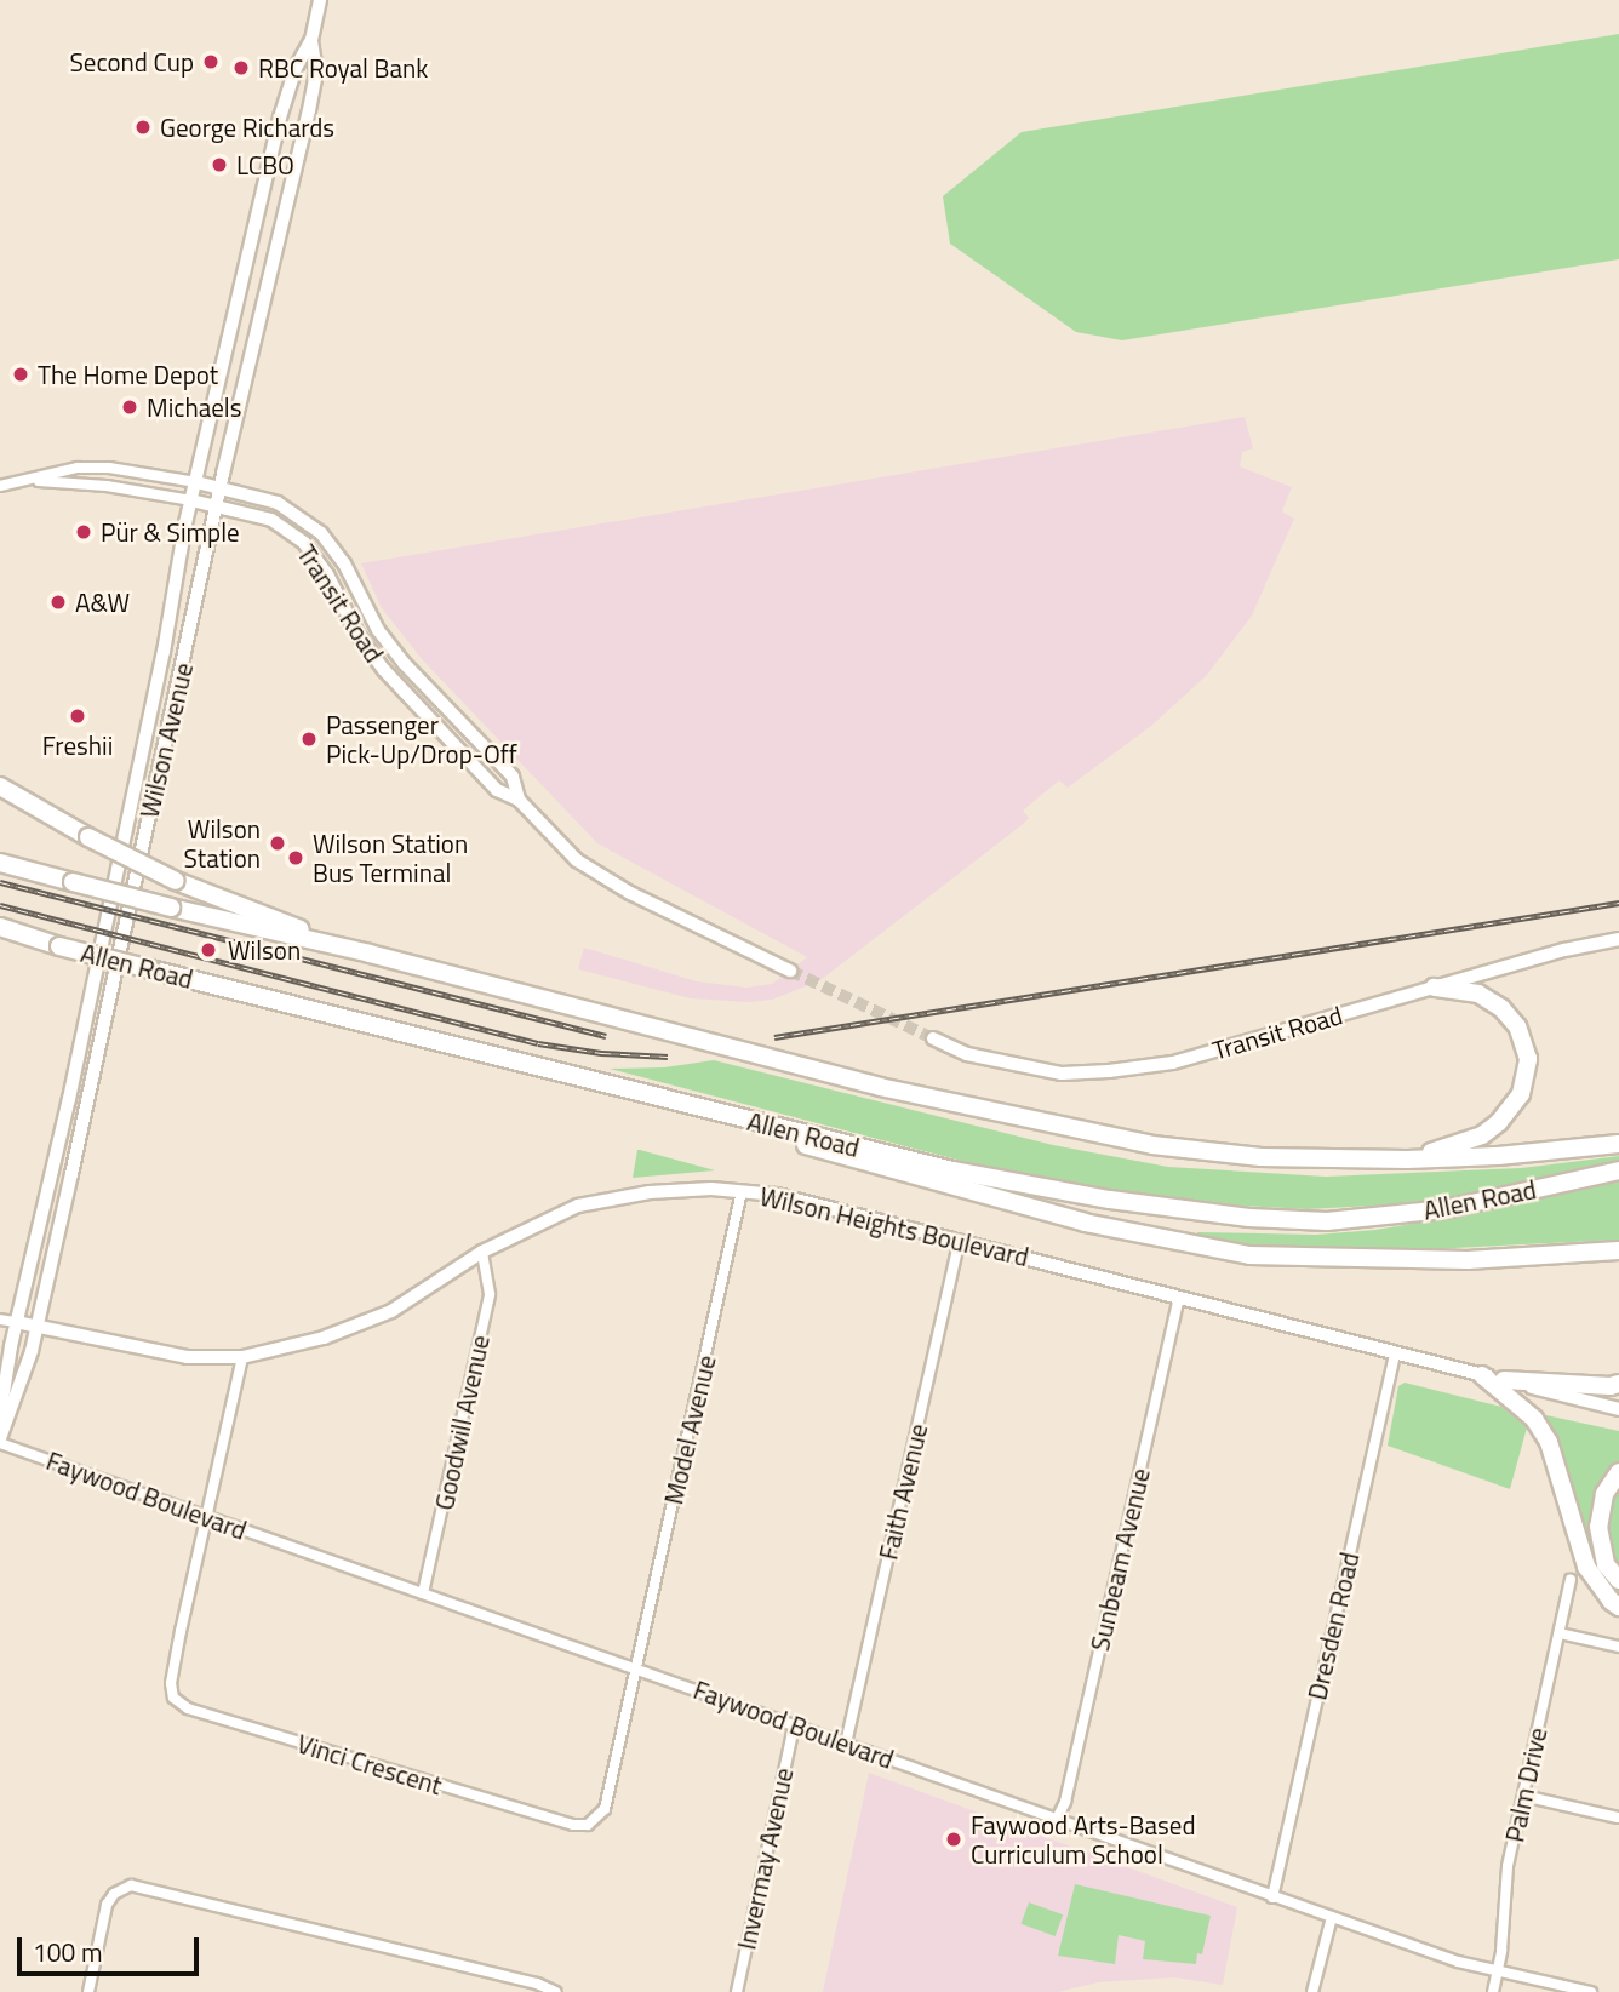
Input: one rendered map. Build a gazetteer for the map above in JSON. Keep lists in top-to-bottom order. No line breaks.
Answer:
{"streets":{"highway":["Allen Road"],"main road":["Transit Road","Wilson Avenue","Wilson Heights Boulevard"],"street":["Goodwill Avenue","Model Avenue","Faith Avenue","Faywood Boulevard","Sunbeam Avenue","Dresden Road","Vinci Crescent","Palm Drive","Invermay Avenue"]},"crossings":[["Transit Road","Wilson Avenue"],["Wilson Avenue","Wilson Heights Boulevard"],["Wilson Avenue","Faywood Boulevard"],["Wilson Heights Boulevard","Goodwill Avenue"],["Wilson Heights Boulevard","Model Avenue"],["Wilson Heights Boulevard","Faith Avenue"],["Wilson Heights Boulevard","Sunbeam Avenue"],["Wilson Heights Boulevard","Dresden Road"],["Goodwill Avenue","Faywood Boulevard"],["Model Avenue","Faywood Boulevard"],["Model Avenue","Vinci Crescent"],["Faith Avenue","Faywood Boulevard"],["Faywood Boulevard","Sunbeam Avenue"],["Faywood Boulevard","Dresden Road"],["Faywood Boulevard","Vinci Crescent"],["Faywood Boulevard","Palm Drive"],["Faywood Boulevard","Invermay Avenue"]],"places":["Second Cup","RBC Royal Bank","George Richards","LCBO","The Home Depot","Michaels","Pür & Simple","A&W","Freshii","Passenger Pick-Up/Drop-Off","Wilson Station","Wilson Station Bus Terminal","Wilson","Faywood Arts-Based Curriculum School"],"scale_bar":"100 m"}
